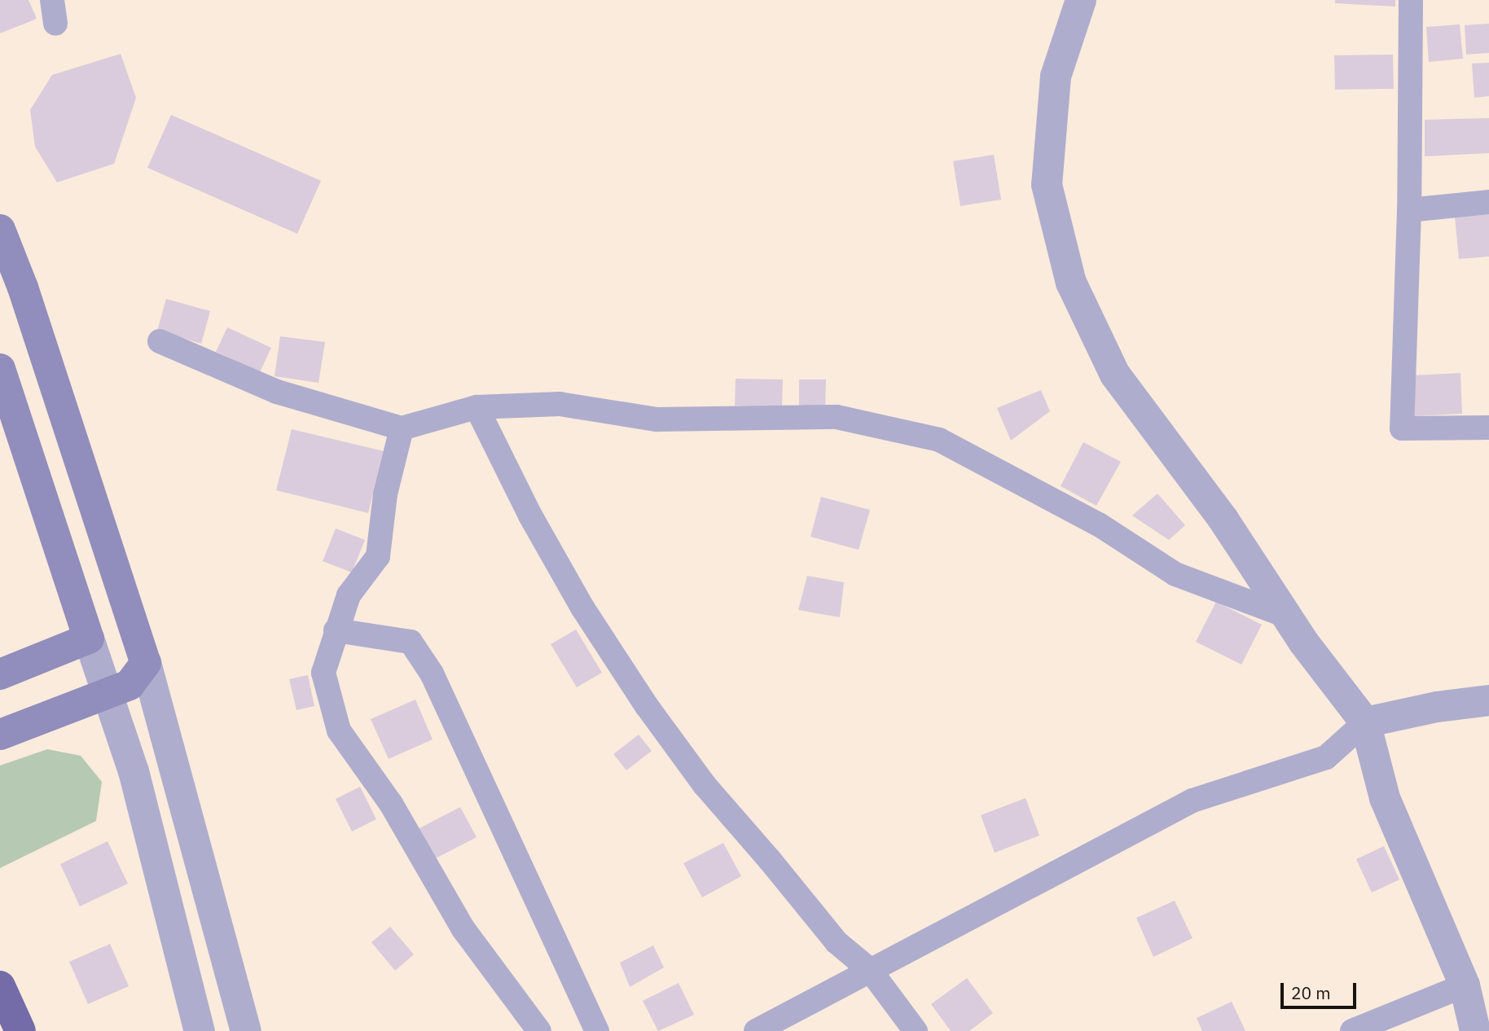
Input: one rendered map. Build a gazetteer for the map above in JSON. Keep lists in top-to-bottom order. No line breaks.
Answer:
{"scale_bar":"20 m"}
